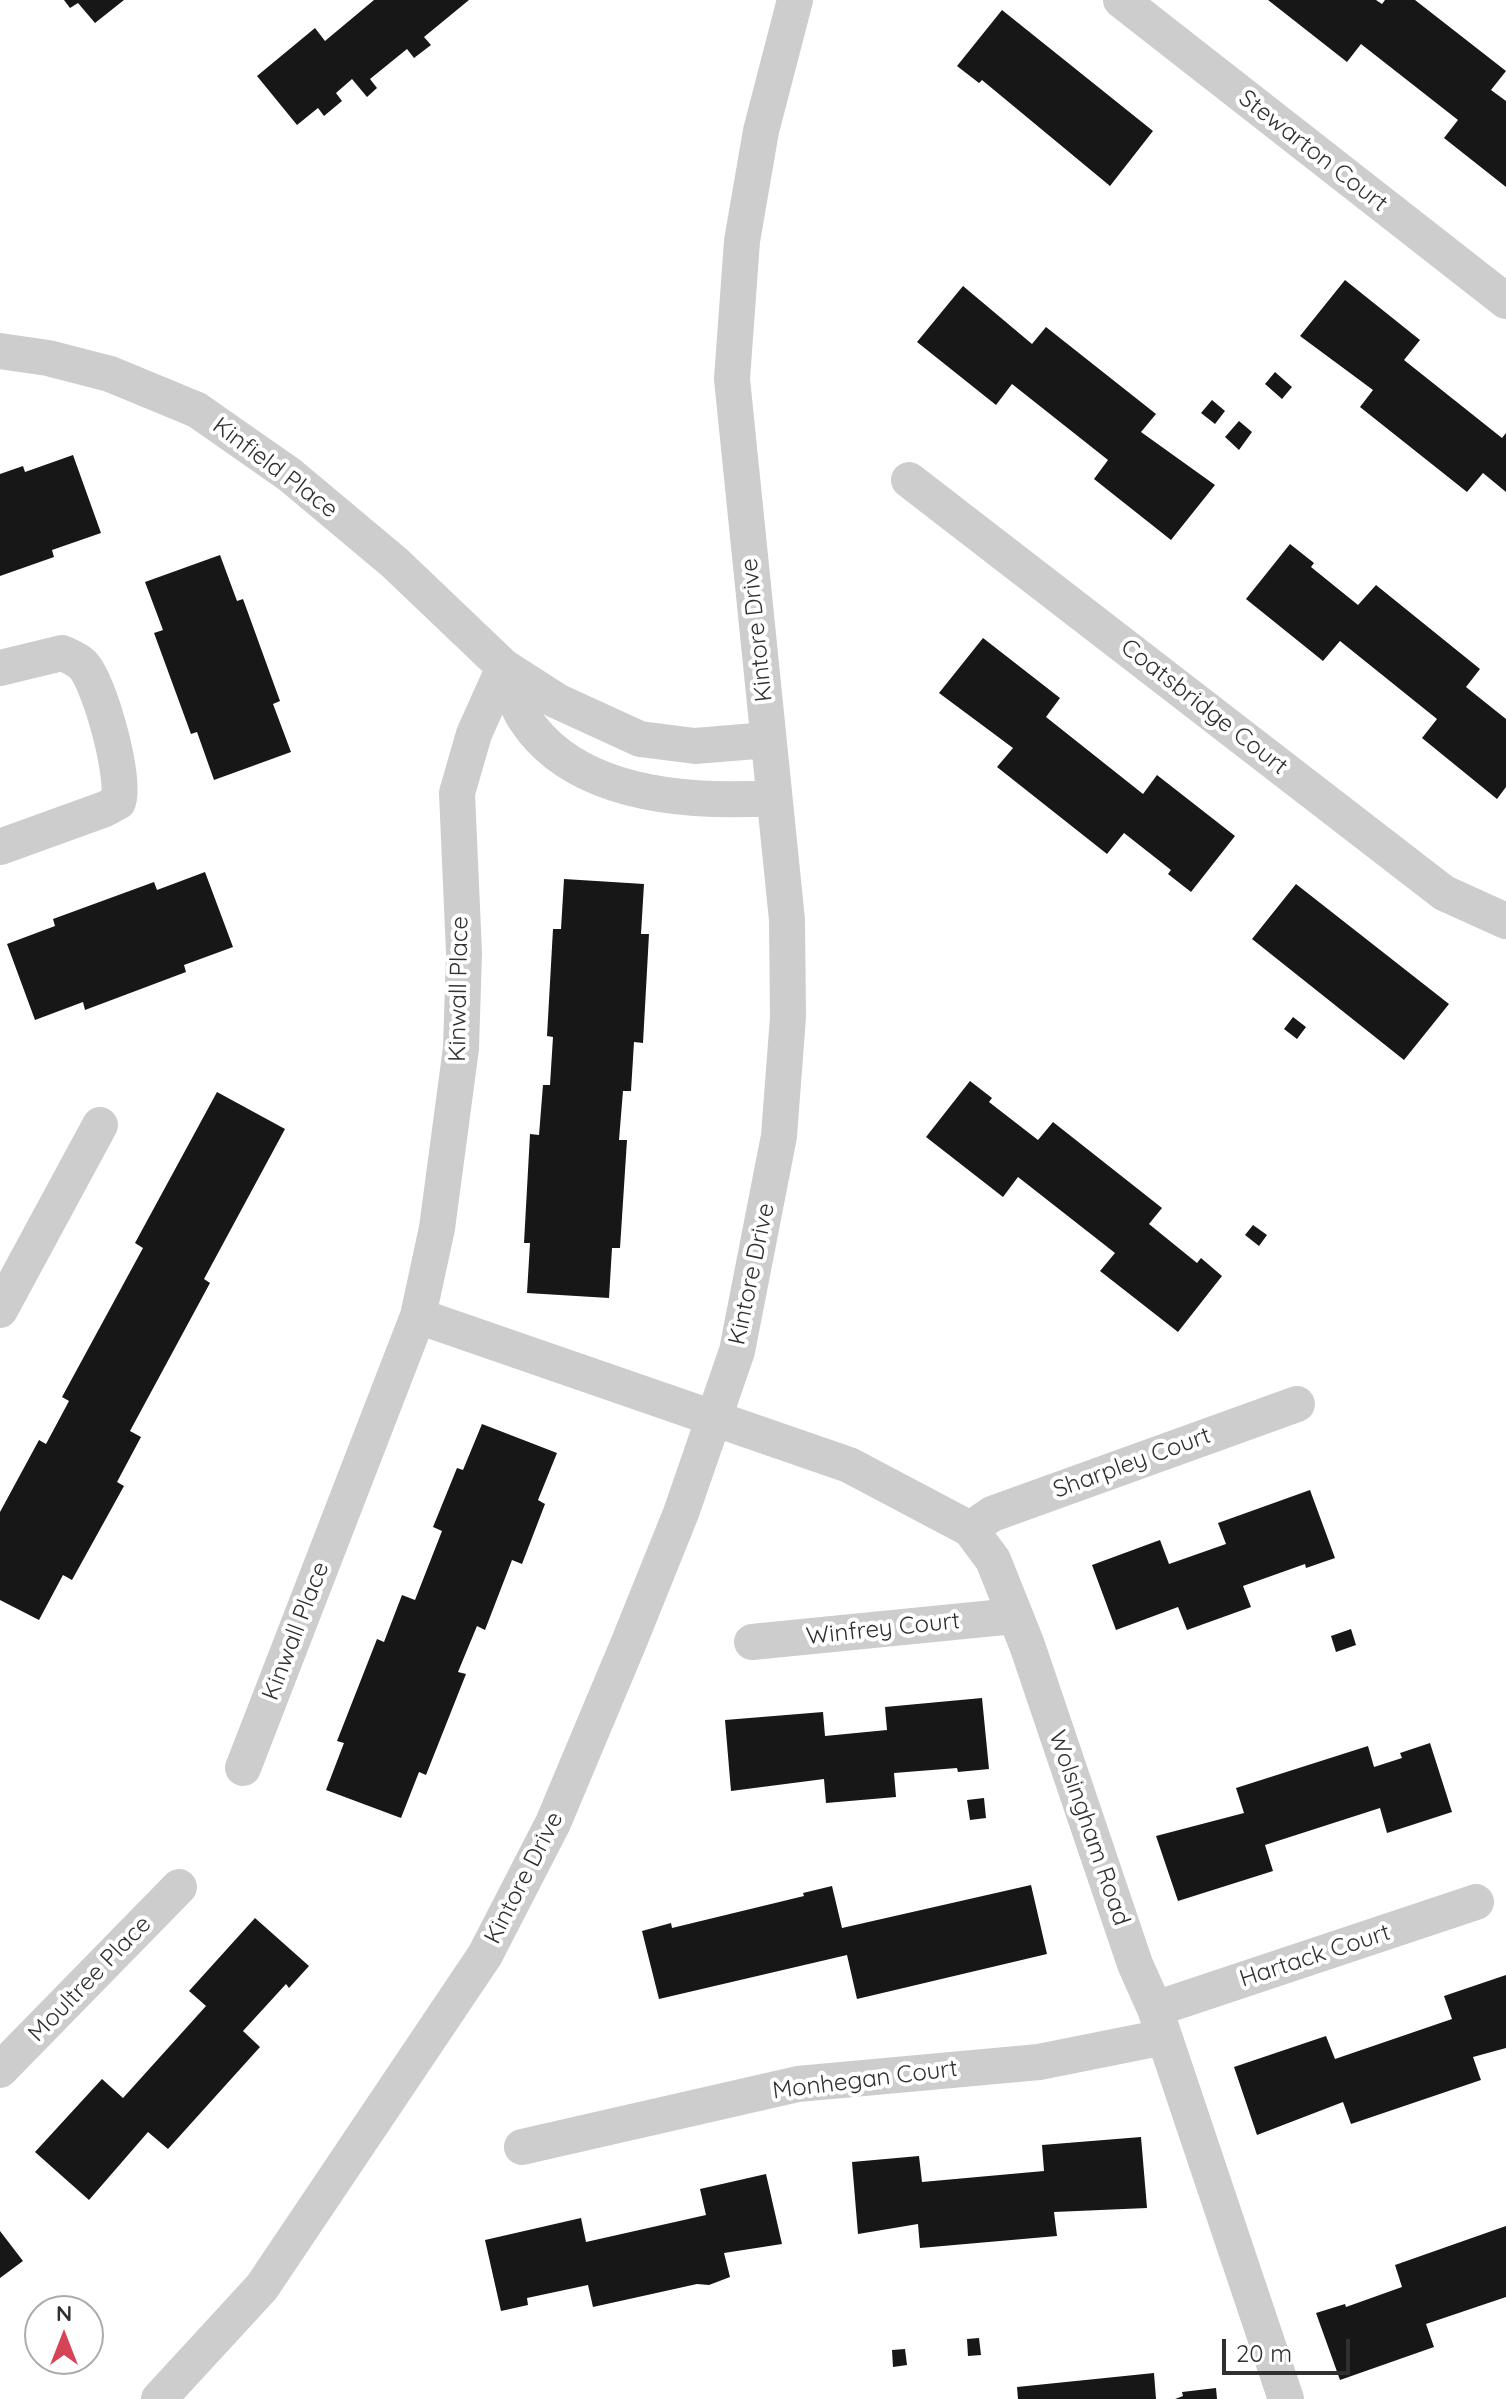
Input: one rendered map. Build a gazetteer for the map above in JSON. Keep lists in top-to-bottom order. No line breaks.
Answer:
{"streets":{"street":["Stewarton Court","Kinfield Place","Kintore Drive","Coatsbridge Court","Kinwall Place","Sharpley Court","Winfrey Court","Wolsingham Road","Hartack Court","Moultree Place","Monhegan Court"]},"crossings":[["Kinfield Place","Kintore Drive"],["Kinfield Place","Kinwall Place"],["Kintore Drive","Wolsingham Road"],["Sharpley Court","Wolsingham Road"],["Winfrey Court","Wolsingham Road"],["Wolsingham Road","Hartack Court"],["Wolsingham Road","Monhegan Court"],["Hartack Court","Monhegan Court"]],"scale_bar":"20 m","north":"top"}
